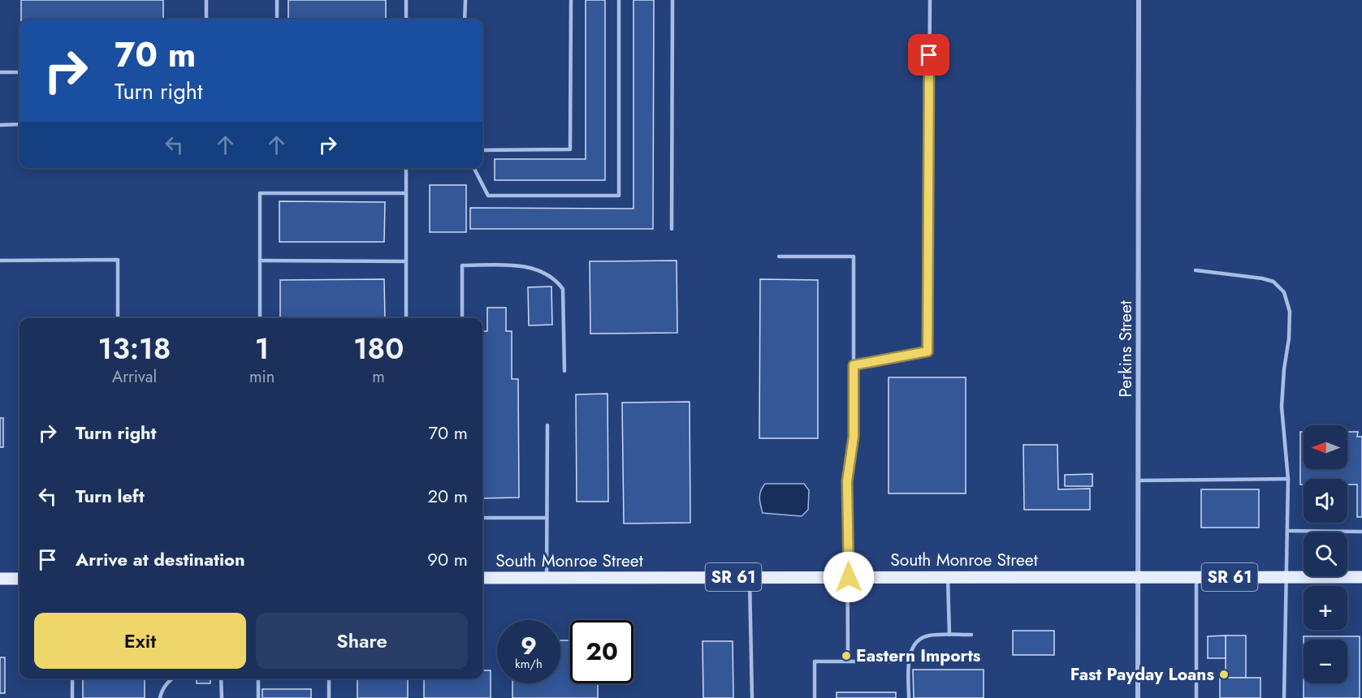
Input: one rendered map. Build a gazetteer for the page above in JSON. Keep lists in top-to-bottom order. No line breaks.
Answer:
{"streets":{"main road":["South Monroe Street","SR 61"],"street":["Perkins Street"]},"crossings":[["Perkins Street","South Monroe Street"]],"places":["Eastern Imports","Fast Payday Loans"],"north":"left","page":{"turn":["70 m","Turn right"],"eta":["13:18","Arrival","1","min","180","m"],"list":[{"name":"Turn right","value":"70 m"},{"name":"Turn left","value":"20 m"},{"name":"Arrive at destination","value":"90 m"}],"map_buttons":["+","−"],"buttons":["Exit","Share"],"speed":"9 km/h","limit":"20"}}
